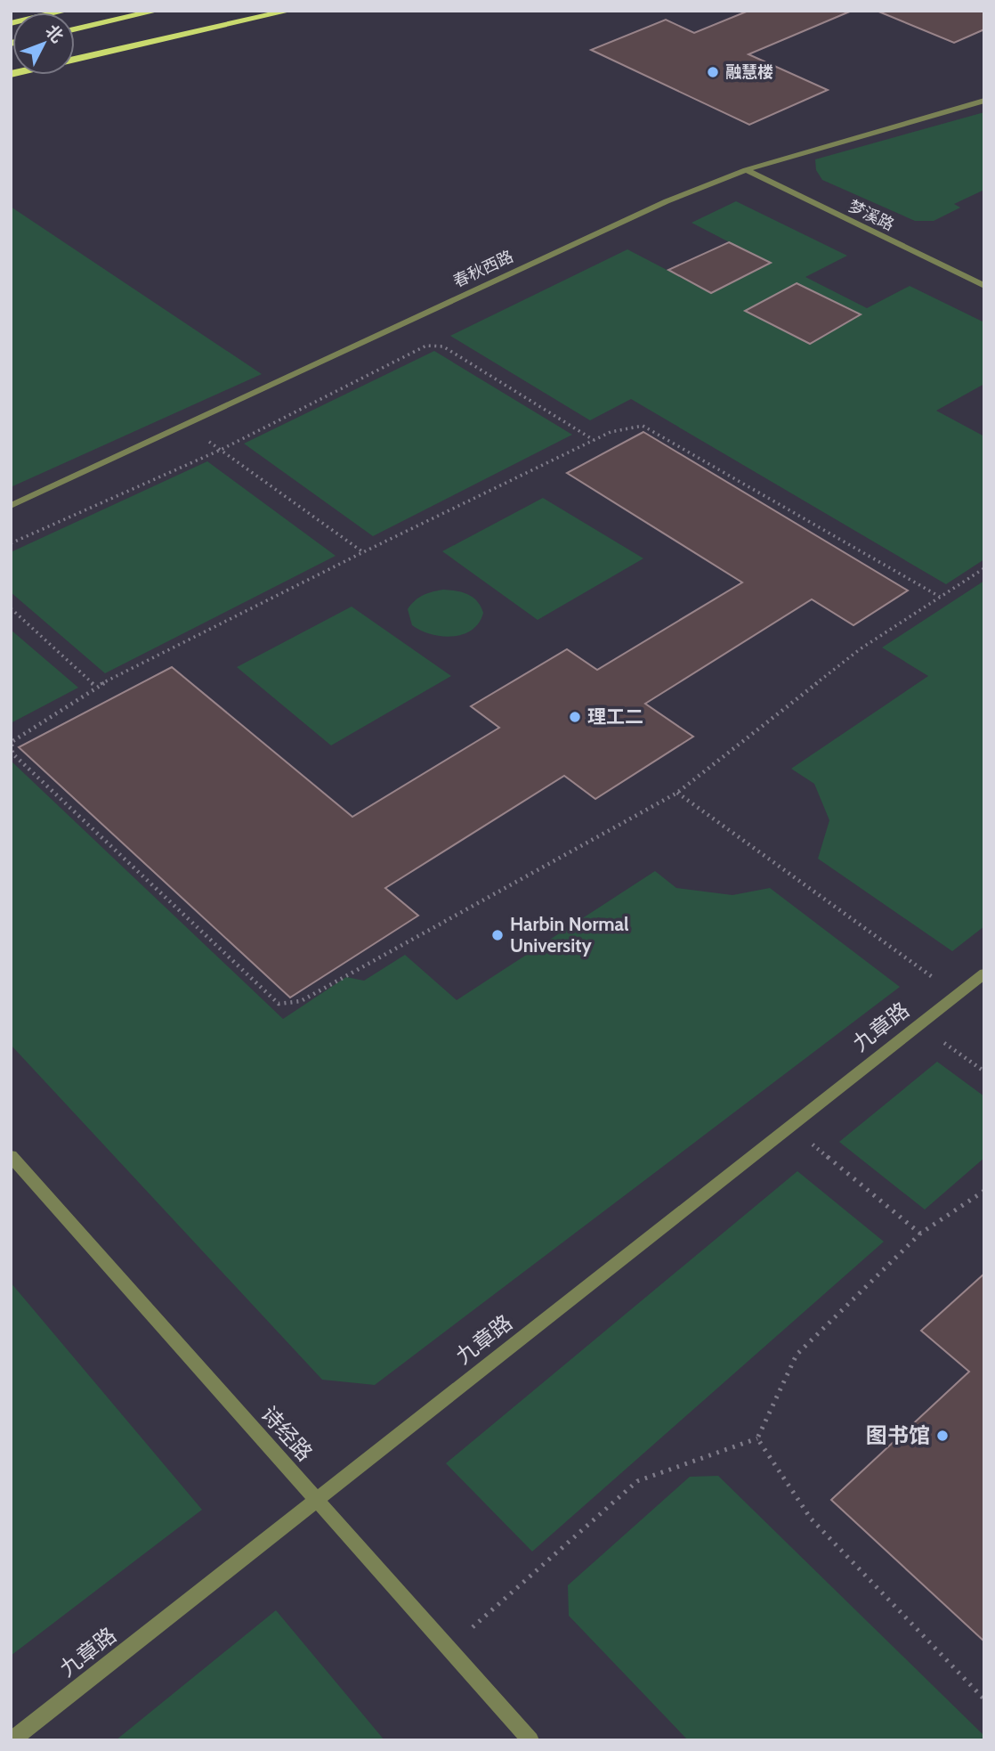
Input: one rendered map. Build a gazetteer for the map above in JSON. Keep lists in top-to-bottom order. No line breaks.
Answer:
{"streets":{"lane":["梦溪路","春秋西路","九章路","诗经路"]},"crossings":[["梦溪路","春秋西路"],["九章路","诗经路"]],"places":["融慧楼","理工二","Harbin Normal University","图书馆"],"north":"top right"}
